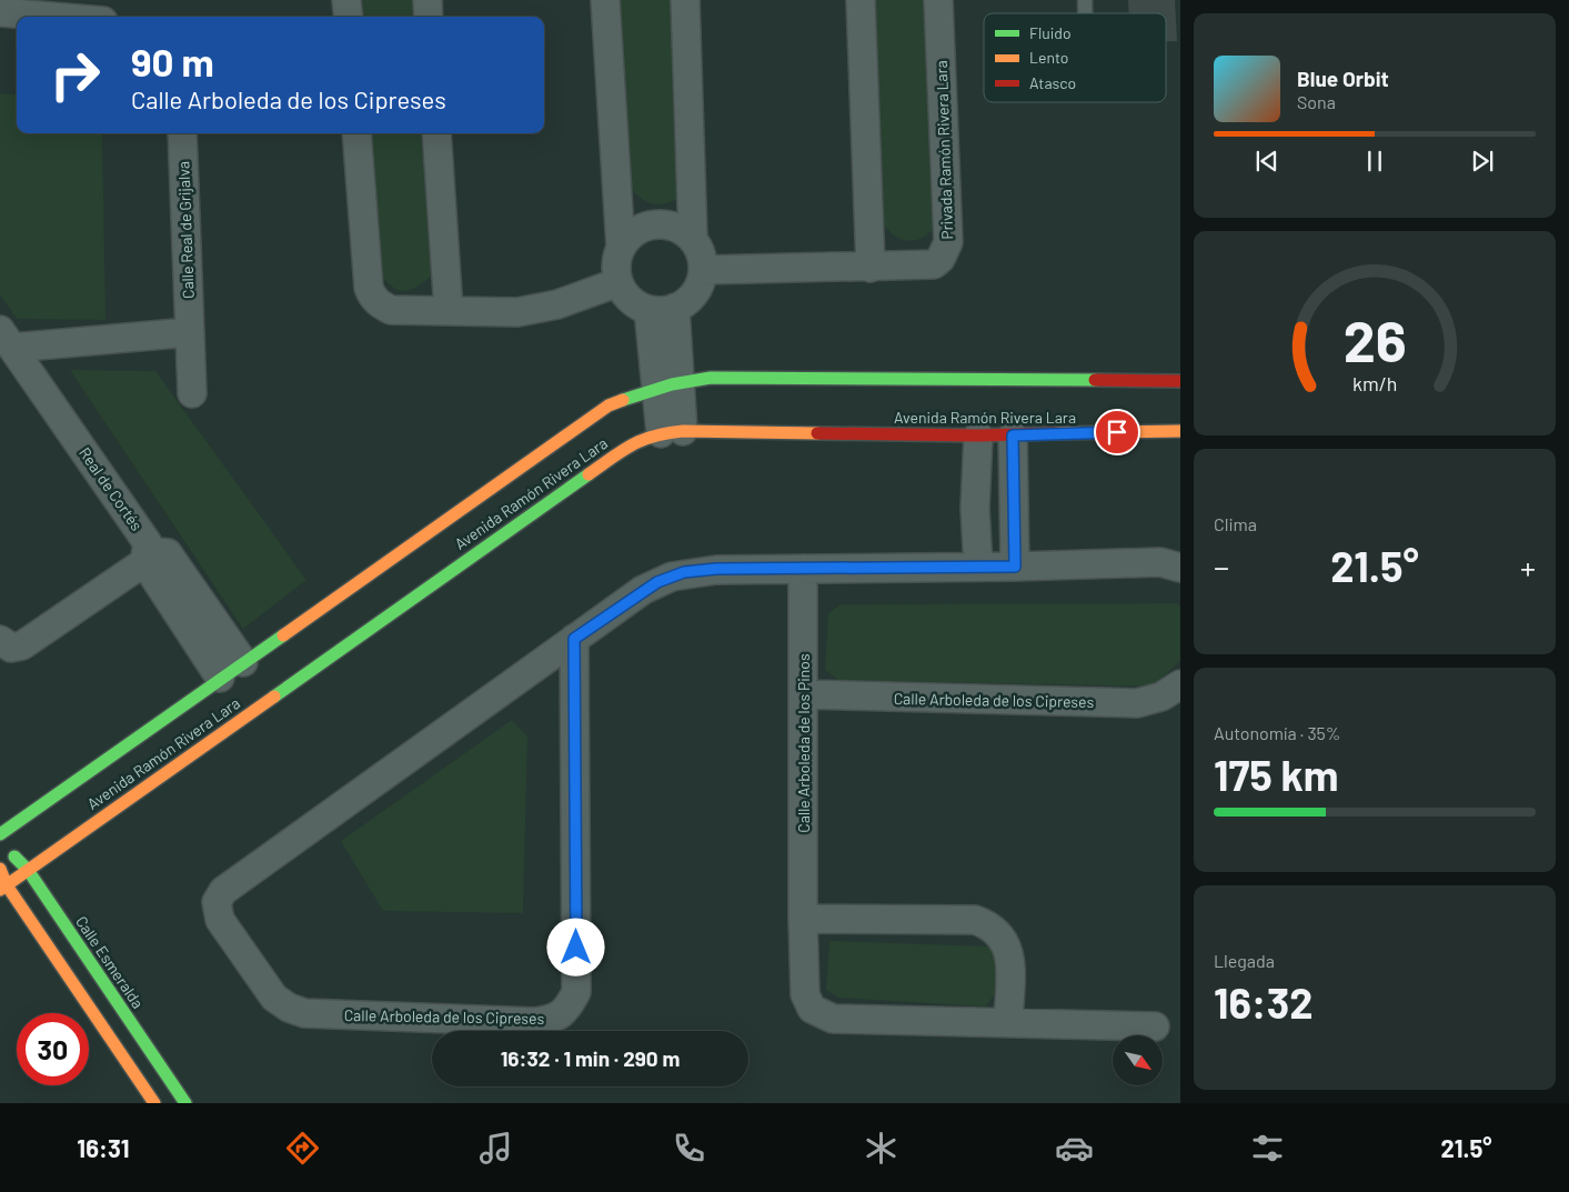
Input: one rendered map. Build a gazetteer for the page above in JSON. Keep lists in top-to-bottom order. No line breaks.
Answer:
{"streets":{"street":["Privada Ramón Rivera Lara","Calle Real de Grijalva","Avenida Ramón Rivera Lara","Real de Cortés","Calle Arboleda de los Cipreses","Calle Arboleda de los Pinos","Calle Esmeralda"]},"crossings":[["Avenida Ramón Rivera Lara","Real de Cortés"],["Avenida Ramón Rivera Lara","Calle Esmeralda"],["Calle Arboleda de los Cipreses","Calle Arboleda de los Pinos"]],"legend":["Fluido","Lento","Atasco"],"north":"bottom right","page":{"turn":["90 m","Calle Arboleda de los Cipreses"],"song":["Blue Orbit","Sona"],"tile":["Clima",["Autonomía · 35%","175 km"],["Llegada","16:32"]],"heat":["−","21.5°","+"],"limit":"30","trip":"16:32 · 1 min · 290 m","tabs":["16:31","21.5°"],"gauge":["26","km/h"]}}
